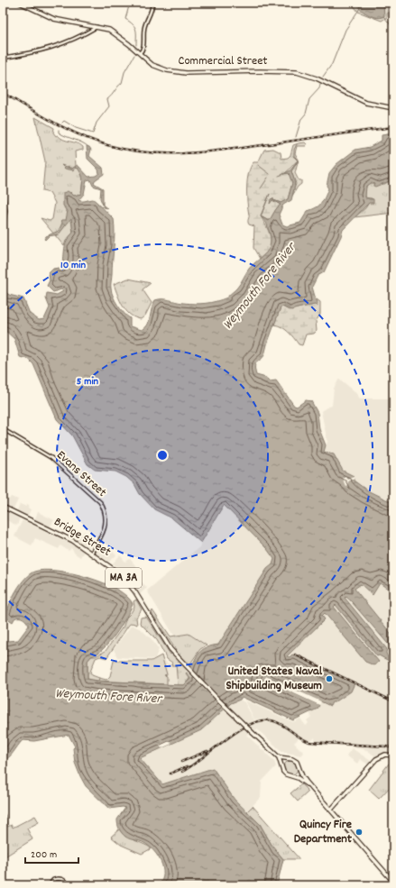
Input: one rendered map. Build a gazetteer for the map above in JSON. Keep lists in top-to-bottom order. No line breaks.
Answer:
{"streets":{"main road":["Commercial Street","Bridge Street","MA 3A"],"street":["Evans Street"]},"crossings":[["Evans Street","Bridge Street"]],"water":["Weymouth Fore River"],"places":["United States Naval Shipbuilding Museum","Quincy Fire Department"],"scale_bar":"200 m","rings":["10 min","5 min"]}
